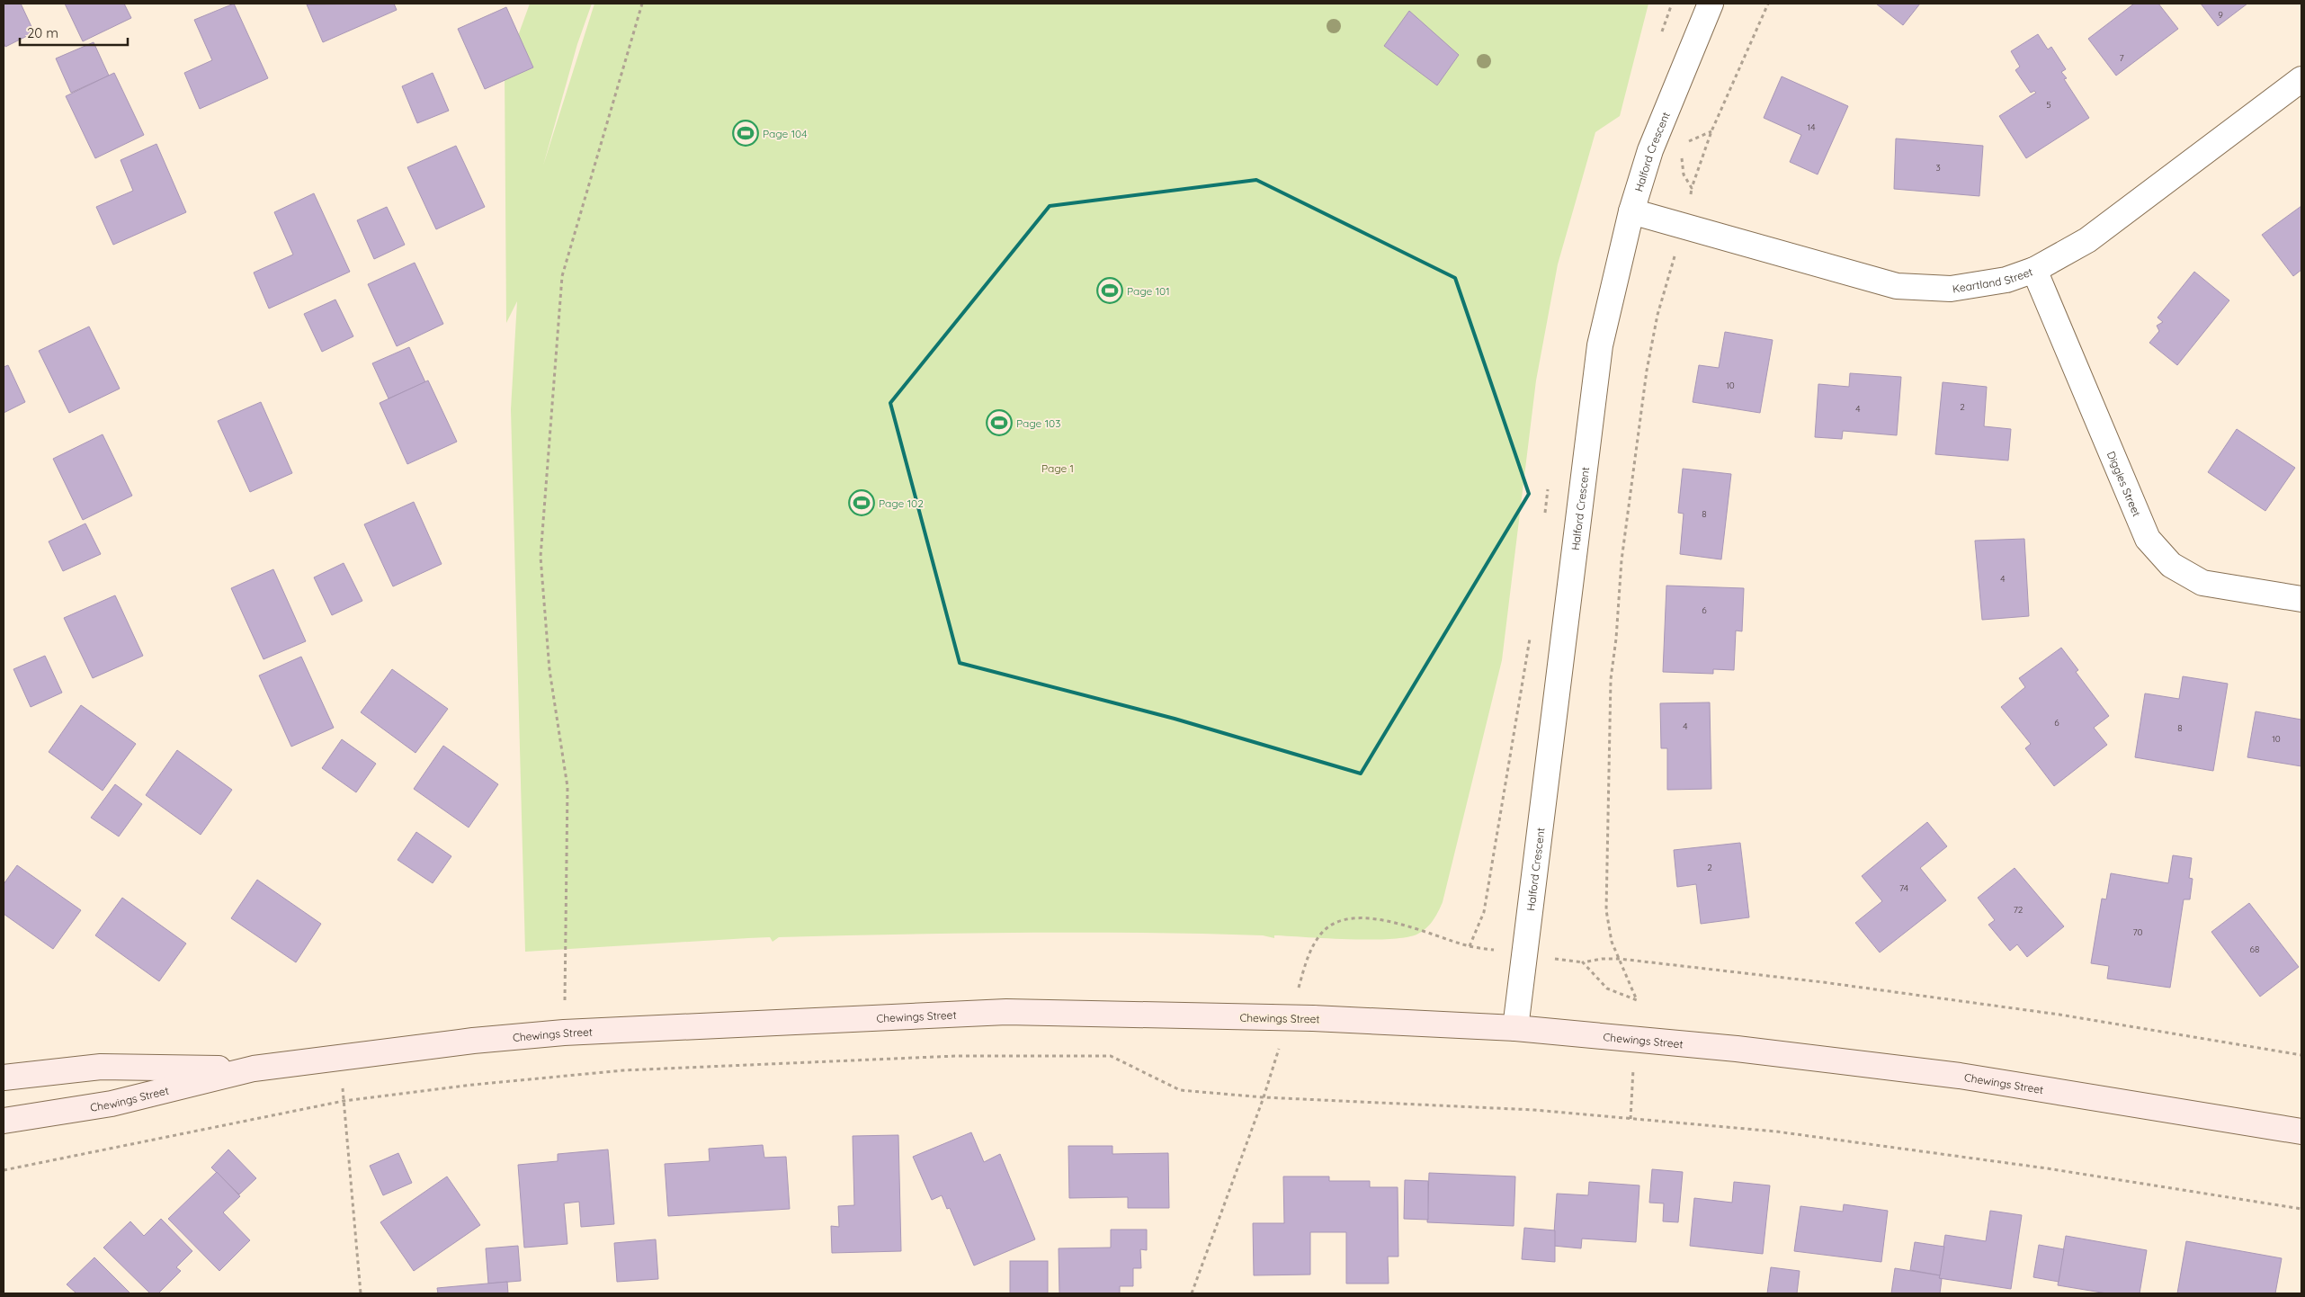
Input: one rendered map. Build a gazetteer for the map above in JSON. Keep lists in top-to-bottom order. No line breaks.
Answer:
{"streets":{"street":["Halford Crescent","Keartland Street","Diggles Street","Chewings Street"]},"crossings":[["Halford Crescent","Keartland Street"],["Halford Crescent","Chewings Street"],["Keartland Street","Diggles Street"]],"parks":["Page 1"],"places":{"sports":["Page 104","Page 101","Page 103","Page 102"]},"house_numbers":["9","7","5","14","3","10","2","4","8","4","6","6","4","8","10","2","74","72","70","68"],"scale_bar":"20 m"}
